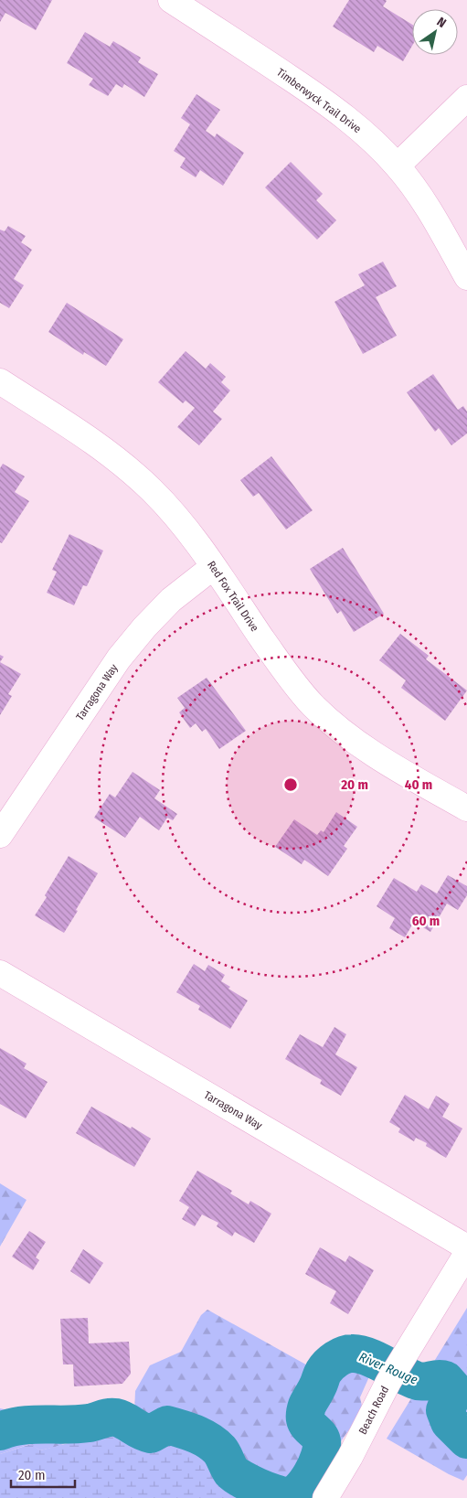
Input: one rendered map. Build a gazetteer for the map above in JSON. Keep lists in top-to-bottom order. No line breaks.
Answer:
{"streets":{"street":["Timberwyck Trail Drive","Red Fox Trail Drive","Tarragona Way","Beach Road"]},"crossings":[["Red Fox Trail Drive","Tarragona Way"]],"water":["River Rouge"],"scale_bar":"20 m","north":"top right","rings":["20 m","40 m","60 m"]}
